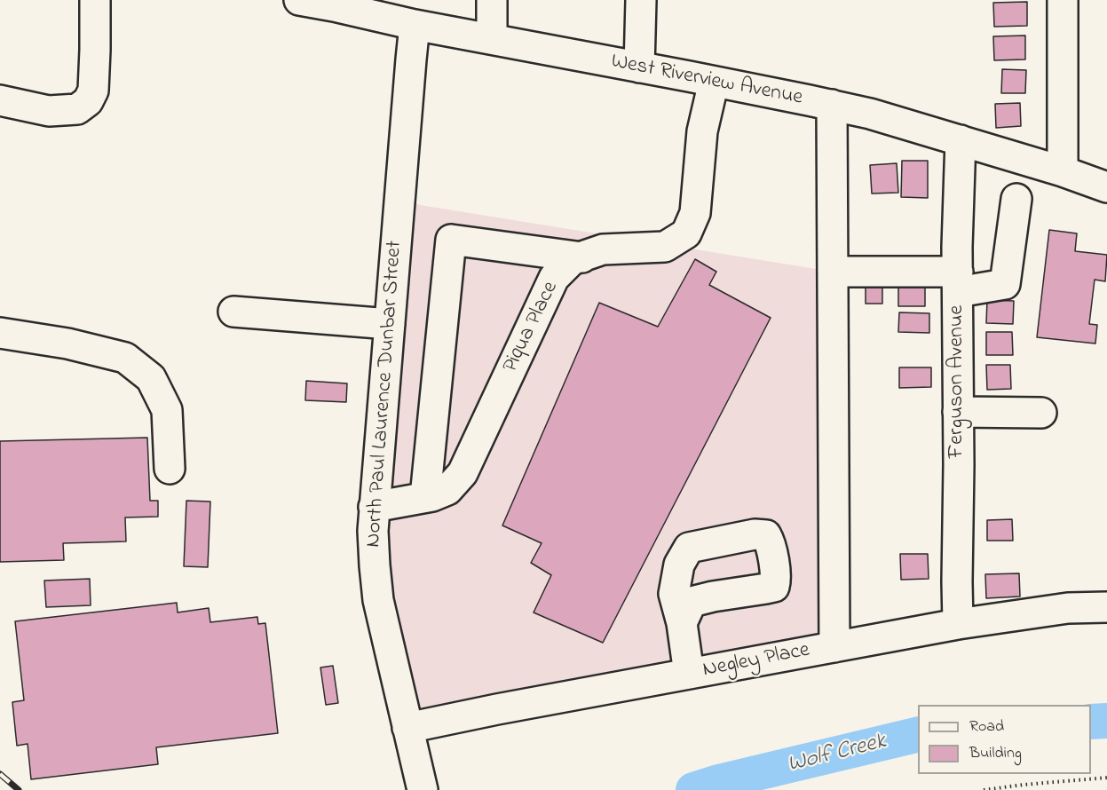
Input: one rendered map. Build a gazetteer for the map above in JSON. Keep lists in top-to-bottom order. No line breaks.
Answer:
{"streets":{"street":["West Riverview Avenue","Piqua Place","Ferguson Avenue","North Paul Laurence Dunbar Street","Negley Place"]},"crossings":[["West Riverview Avenue","Piqua Place"],["West Riverview Avenue","Ferguson Avenue"],["West Riverview Avenue","North Paul Laurence Dunbar Street"],["Piqua Place","North Paul Laurence Dunbar Street"],["Ferguson Avenue","Negley Place"],["North Paul Laurence Dunbar Street","Negley Place"]],"water":["Wolf Creek"],"legend":["Road","Building"]}
